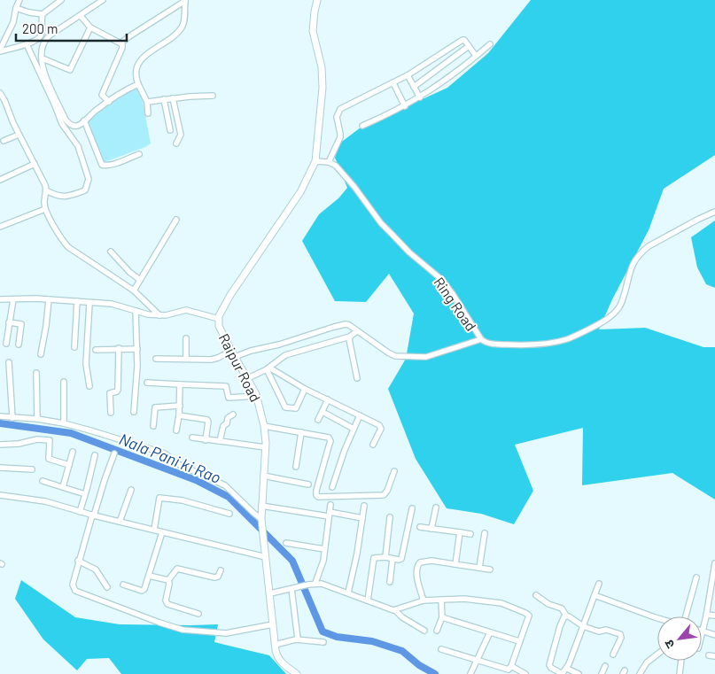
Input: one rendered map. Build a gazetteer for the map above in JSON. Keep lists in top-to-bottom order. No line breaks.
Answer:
{"streets":{"main road":["Raipur Road"],"street":["Ring Road"]},"water":["Nala Pani ki Rao"],"scale_bar":"200 m","north":"bottom left"}
